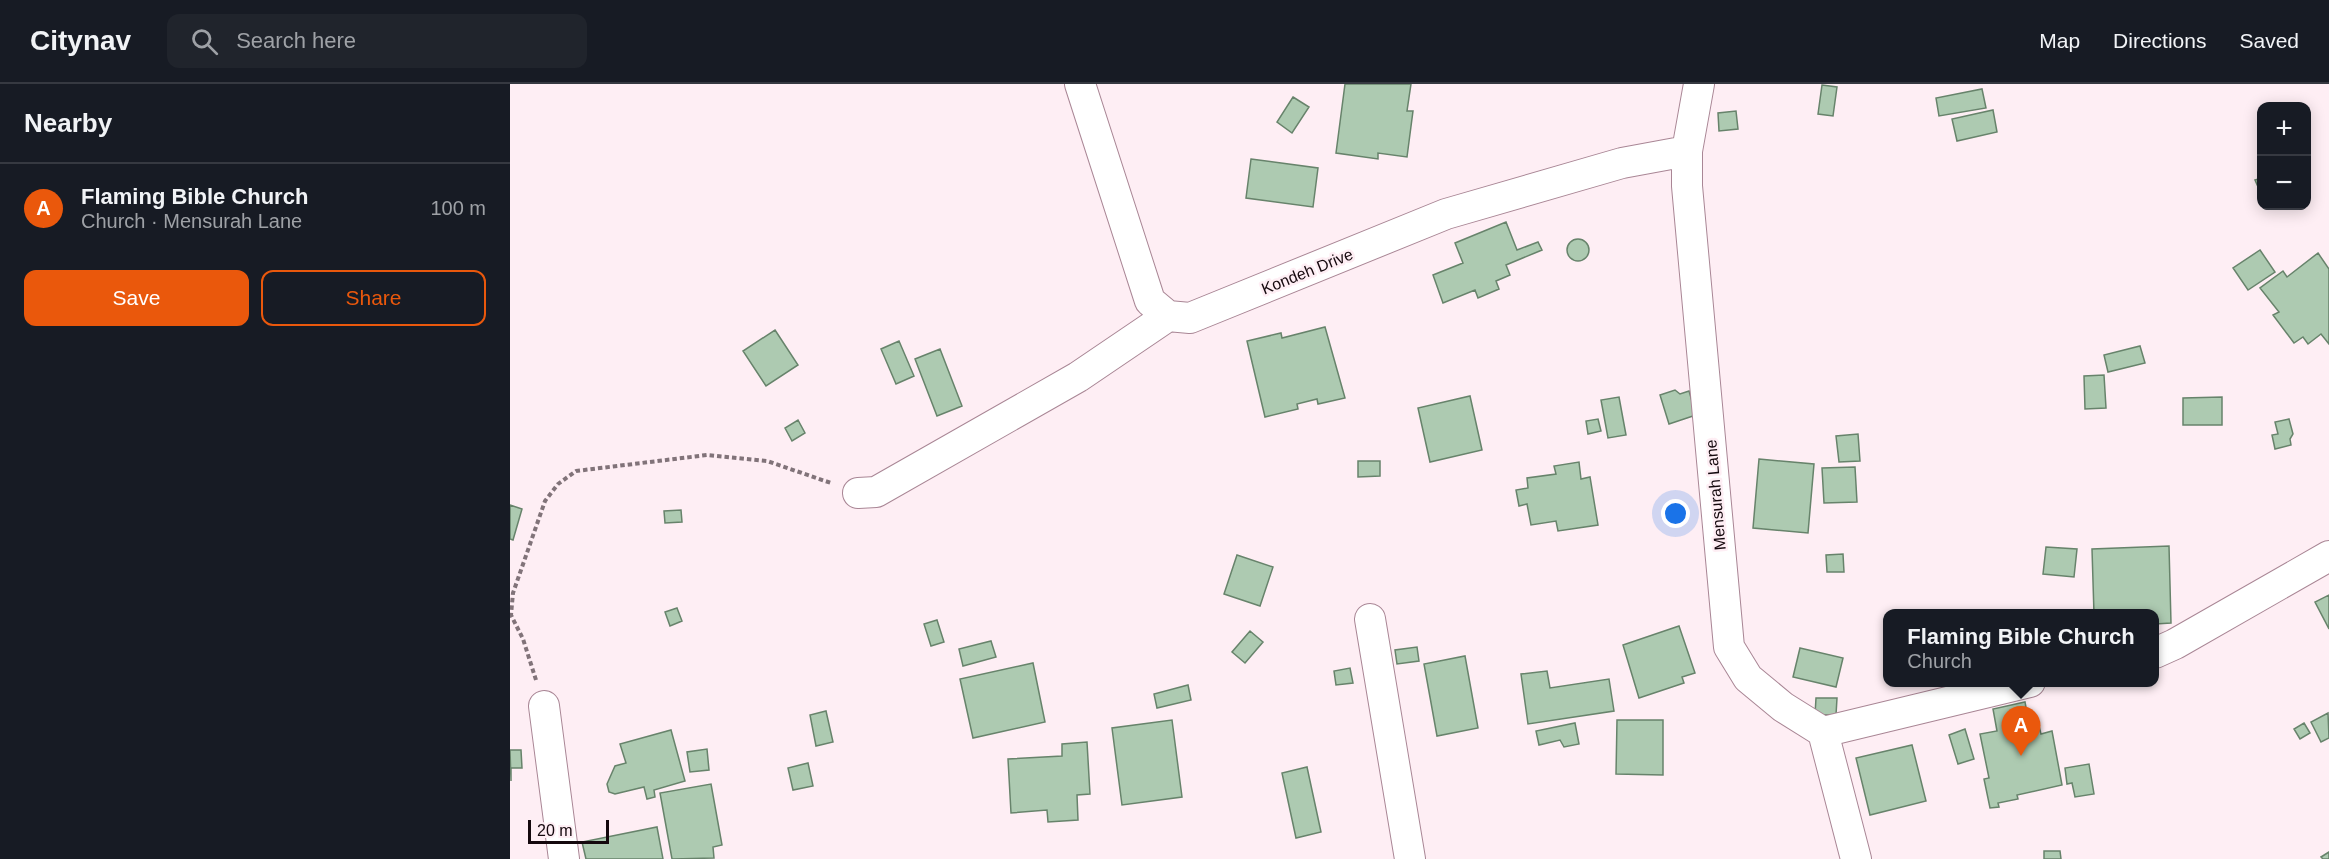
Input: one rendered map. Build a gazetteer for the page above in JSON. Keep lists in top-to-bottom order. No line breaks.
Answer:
{"streets":{"street":["Kondeh Drive","Mensurah Lane"]},"crossings":[["Kondeh Drive","Mensurah Lane"]],"scale_bar":"20 m","page":{"header":"Citynav","search":"Search here","nav":["Map","Directions","Saved"],"heading":"Nearby","map_buttons":["+","−"],"list":[{"mark":"A","name":"Flaming Bible Church","note":"Church · Mensurah Lane","value":"100 m"}],"buttons":["Save","Share"],"popup":["Flaming Bible Church","Church"],"pins":"A","scale":"20 m"}}
